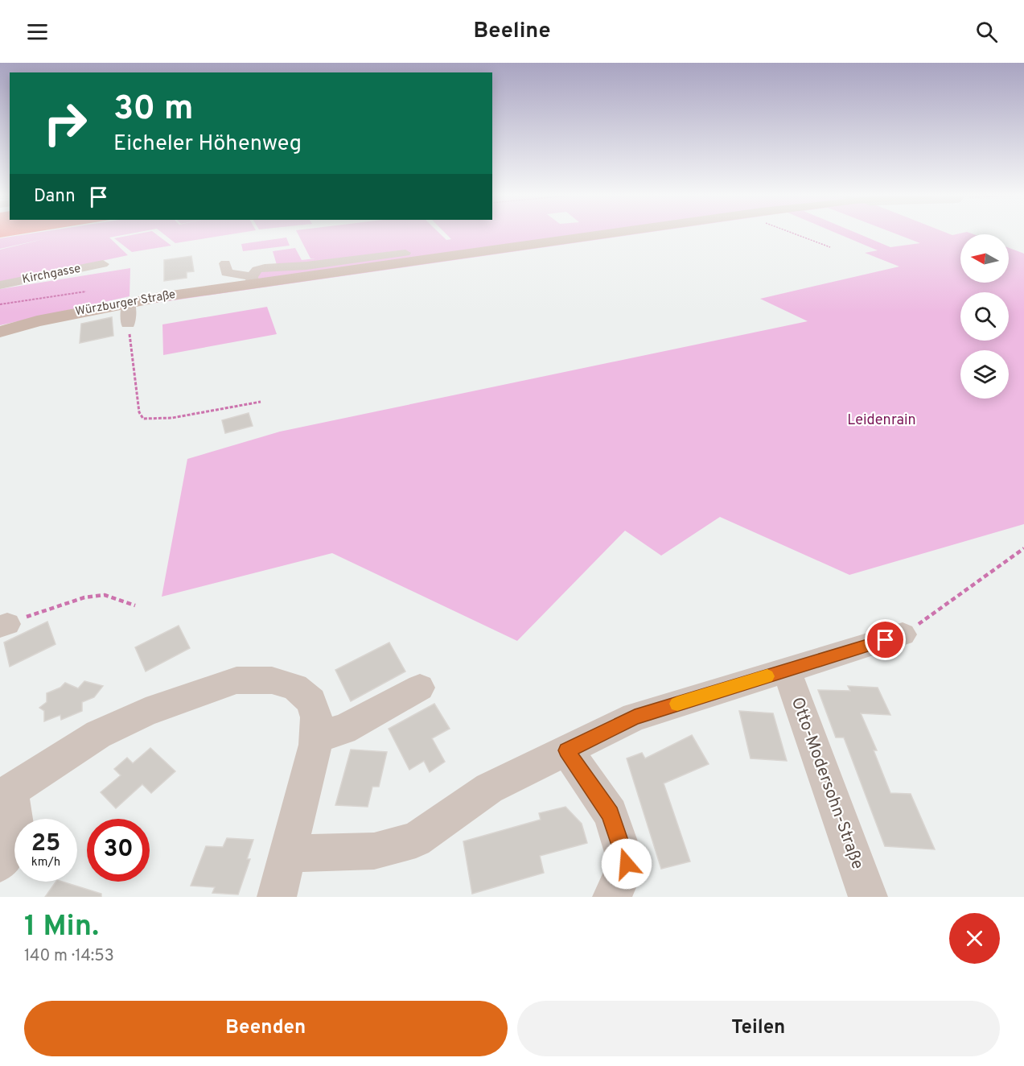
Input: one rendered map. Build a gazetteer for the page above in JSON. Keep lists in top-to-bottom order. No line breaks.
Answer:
{"streets":{"main road":["Würzburger Straße"],"street":["Kirchgasse","Otto-Modersohn-Straße"]},"parks":["Leidenrain"],"north":"left","page":{"header":"Beeline","turn":["30 m","Eicheler Höhenweg"],"then":"Dann","speed":"25 km/h","limit":"30","heading":["1 Min.","140 m · 14:53"],"buttons":["Beenden","Teilen"]}}
